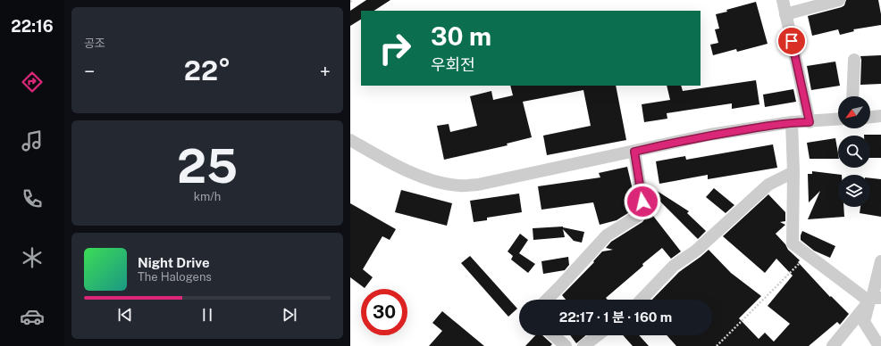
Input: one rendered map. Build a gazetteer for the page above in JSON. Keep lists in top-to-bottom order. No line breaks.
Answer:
{"north":"bottom left","page":{"tabs":"22:16","tile":["공조",["25","km/h"]],"turn":["30 m","우회전"],"heat":["−","22°","+"],"song":["Night Drive","The Halogens"],"limit":"30","trip":"22:17 · 1 분 · 160 m"}}
